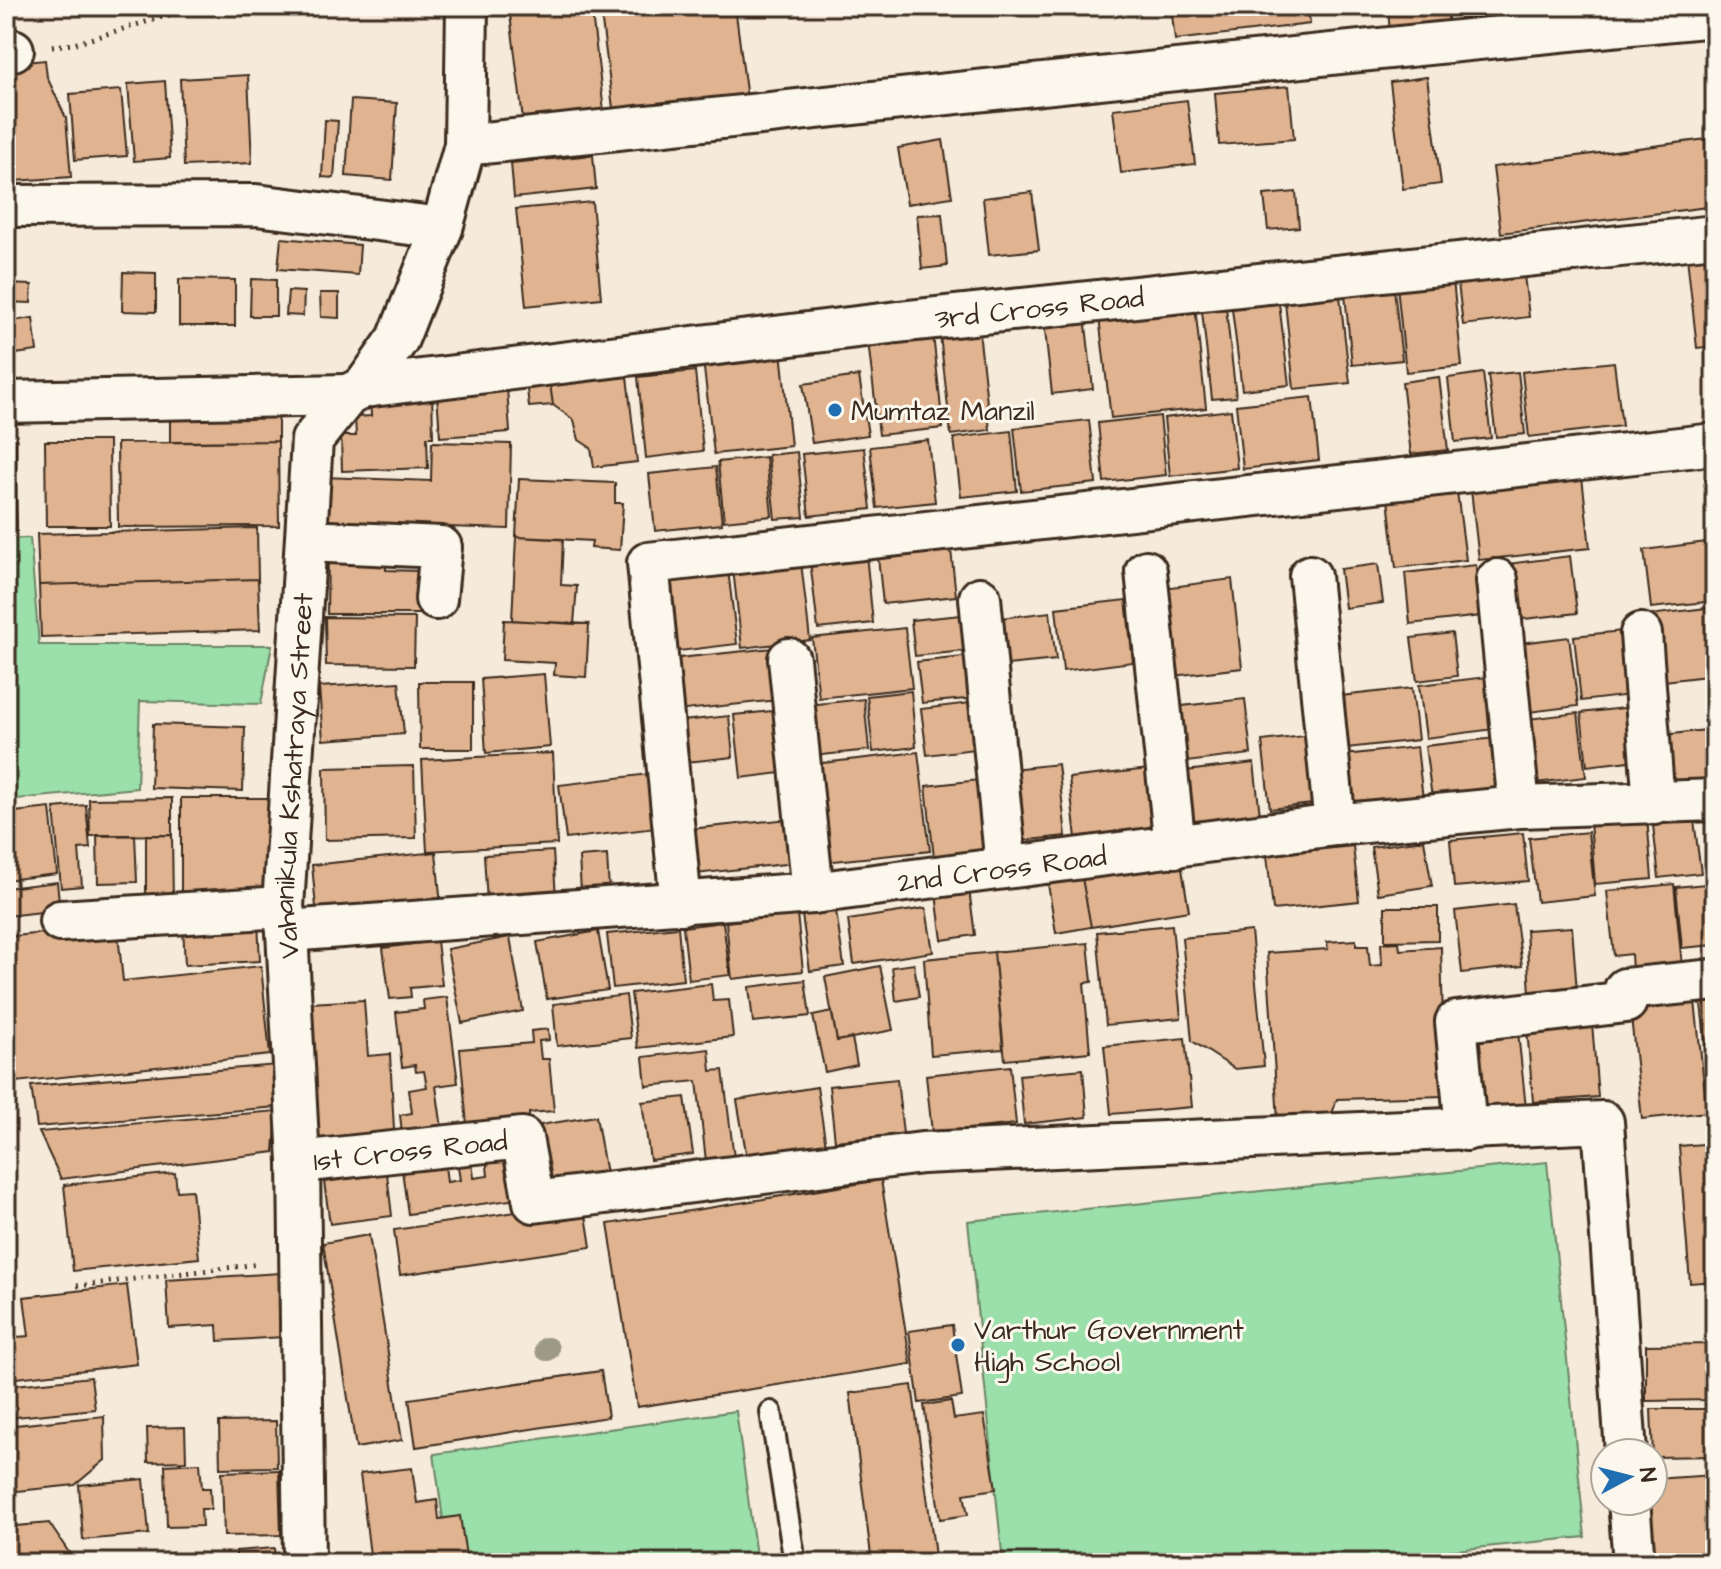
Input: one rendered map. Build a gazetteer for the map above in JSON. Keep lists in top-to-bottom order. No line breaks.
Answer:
{"streets":{"street":["3rd Cross Road","Vahanikula Kshatraya Street","2nd Cross Road","1st Cross Road"]},"crossings":[["3rd Cross Road","Vahanikula Kshatraya Street"],["Vahanikula Kshatraya Street","2nd Cross Road"],["Vahanikula Kshatraya Street","1st Cross Road"]],"places":["Mumtaz Manzil","Varthur Government High School"],"north":"right"}
